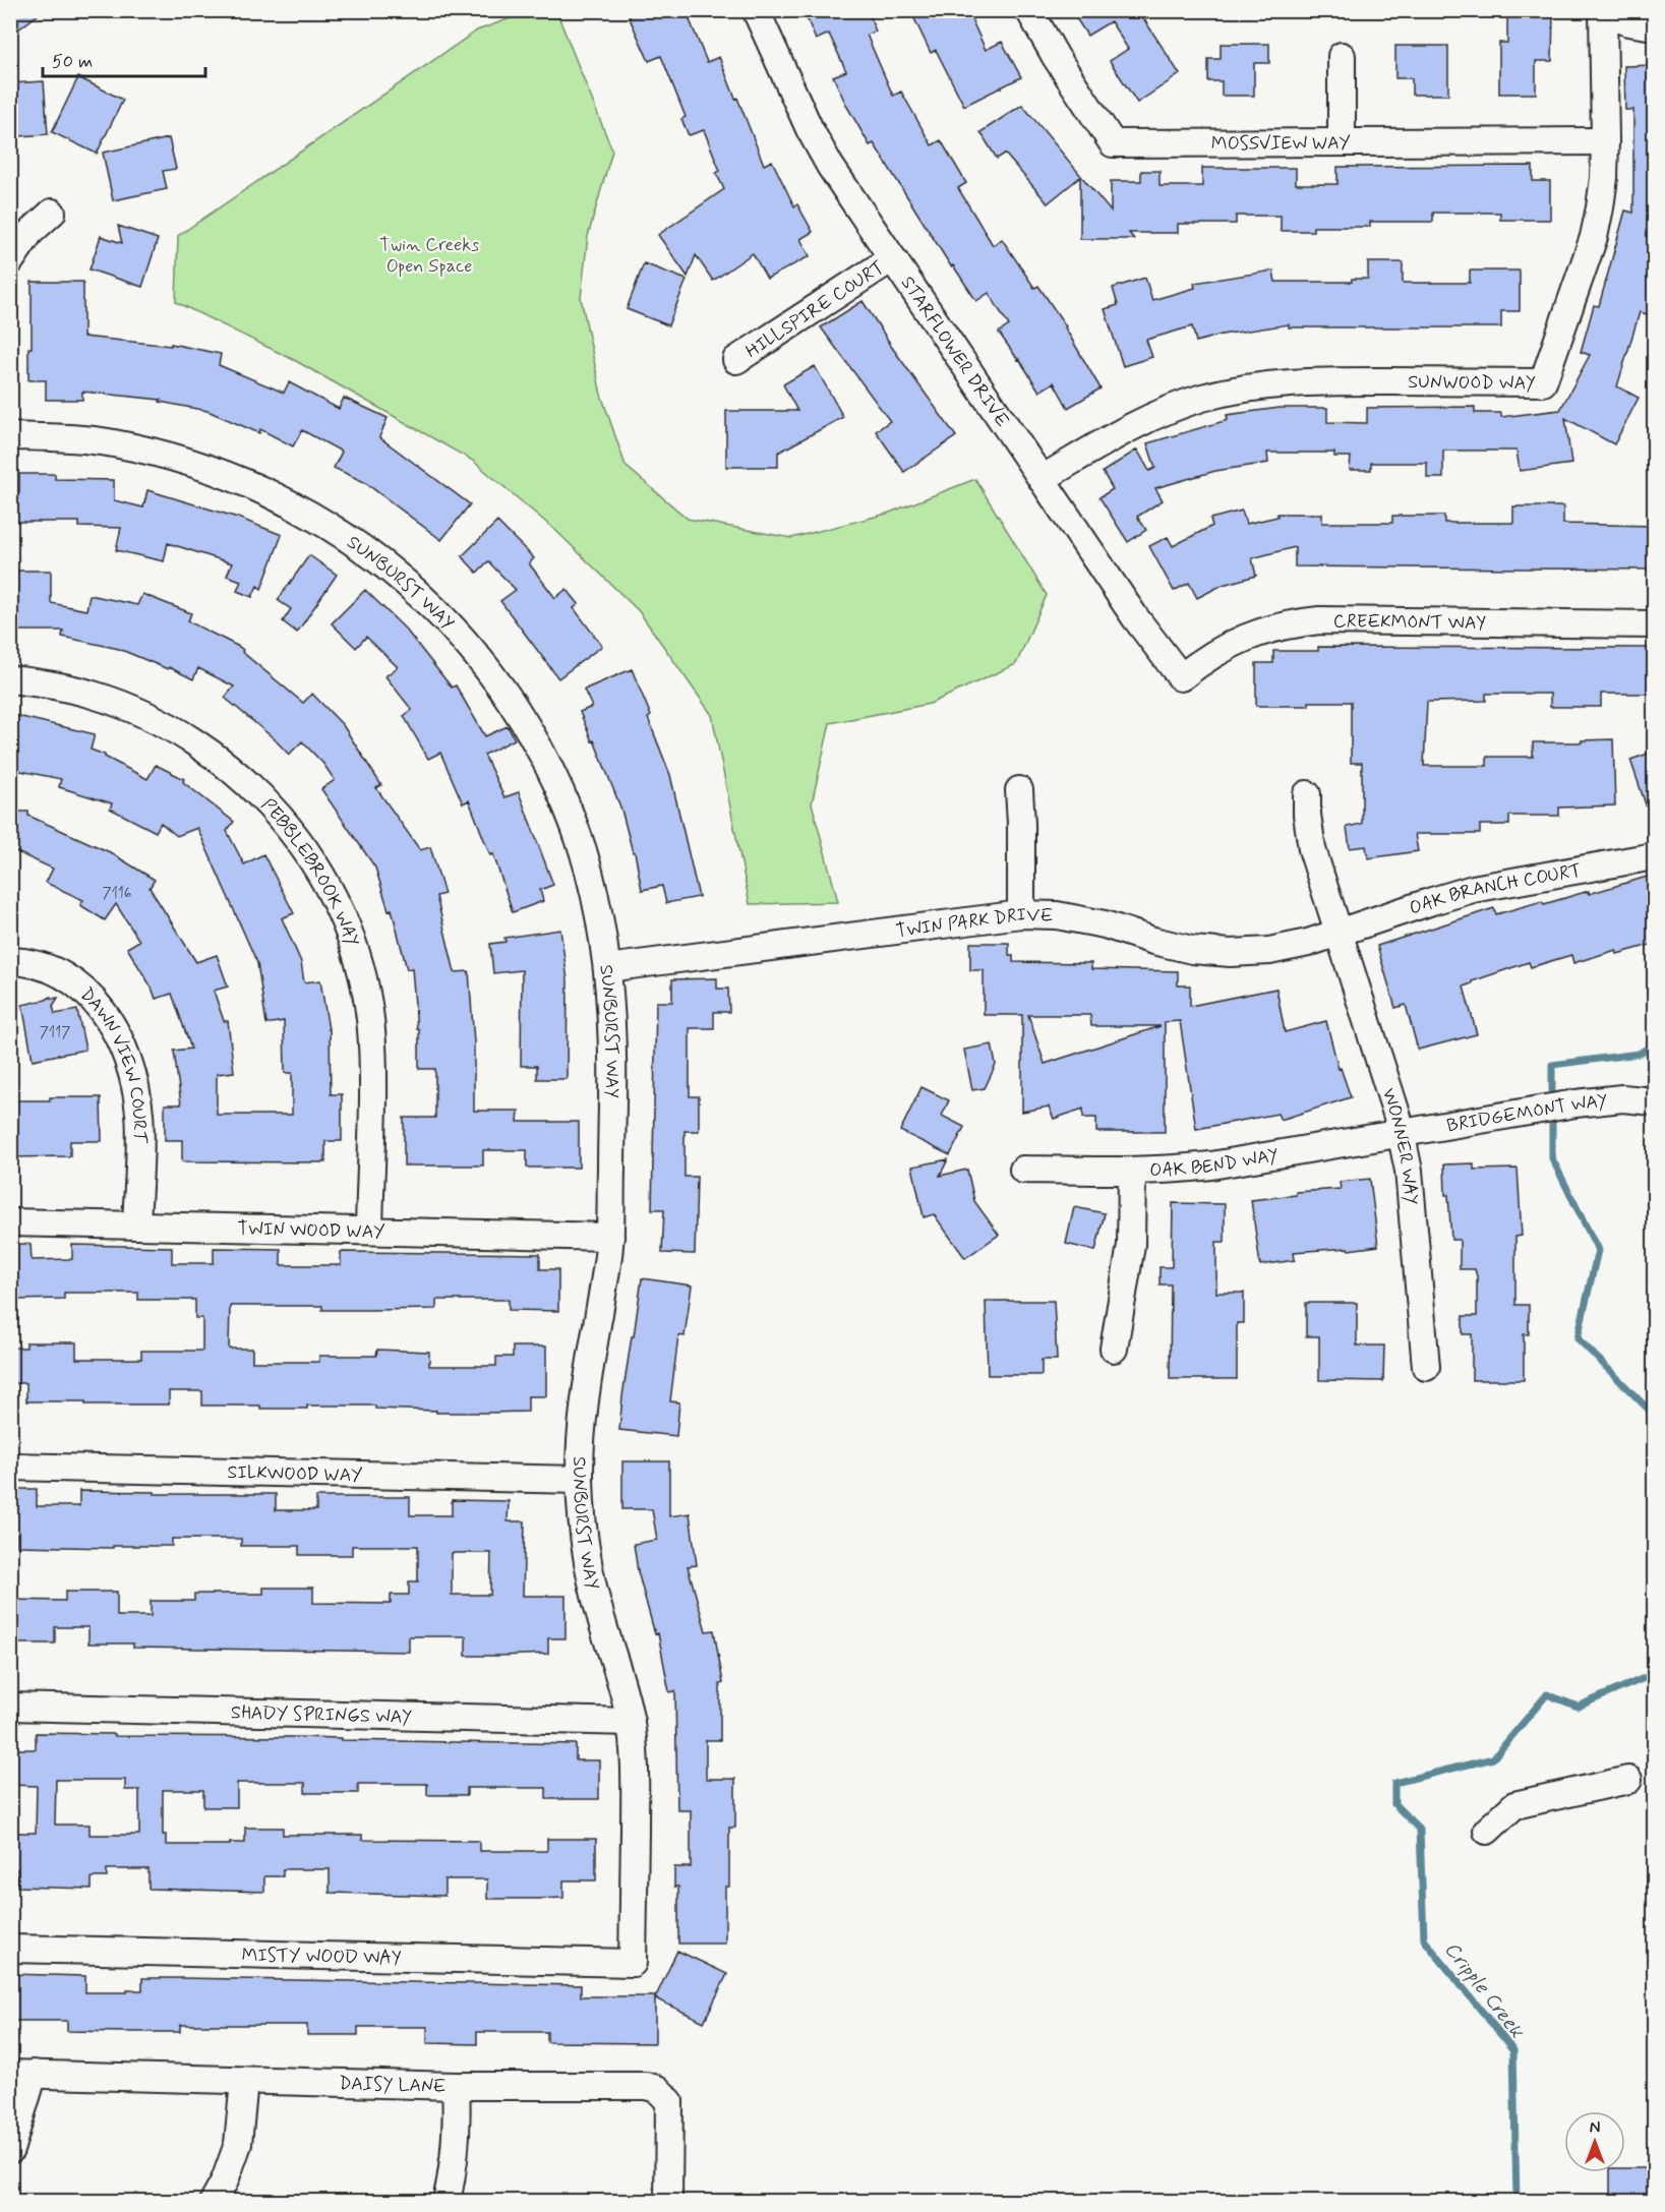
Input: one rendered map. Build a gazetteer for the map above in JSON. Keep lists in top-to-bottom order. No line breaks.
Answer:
{"streets":{"street":["MOSSVIEW WAY","HILLSPIRE COURT","STARFLOWER DRIVE","SUNWOOD WAY","SUNBURST WAY","CREEKMONT WAY","PEBBLEBROOK WAY","OAK BRANCH COURT","TWIN PARK DRIVE","DAWN VIEW COURT","BRIDGEMONT WAY","WONNER WAY","OAK BEND WAY","TWIN WOOD WAY","SILKWOOD WAY","SHADY SPRINGS WAY","MISTY WOOD WAY","DAISY LANE"]},"crossings":[["MOSSVIEW WAY","SUNWOOD WAY"],["HILLSPIRE COURT","STARFLOWER DRIVE"],["STARFLOWER DRIVE","SUNWOOD WAY"],["STARFLOWER DRIVE","CREEKMONT WAY"],["SUNBURST WAY","TWIN PARK DRIVE"],["SUNBURST WAY","TWIN WOOD WAY"],["SUNBURST WAY","SILKWOOD WAY"],["SUNBURST WAY","SHADY SPRINGS WAY"],["SUNBURST WAY","MISTY WOOD WAY"],["PEBBLEBROOK WAY","TWIN WOOD WAY"],["OAK BRANCH COURT","TWIN PARK DRIVE"],["OAK BRANCH COURT","WONNER WAY"],["TWIN PARK DRIVE","WONNER WAY"],["DAWN VIEW COURT","TWIN WOOD WAY"],["BRIDGEMONT WAY","WONNER WAY"],["BRIDGEMONT WAY","OAK BEND WAY"],["WONNER WAY","OAK BEND WAY"]],"water":["Cripple Creek"],"parks":["Twin Creeks Open Space"],"house_numbers":["7116","7117"],"scale_bar":"50 m","north":"top"}
